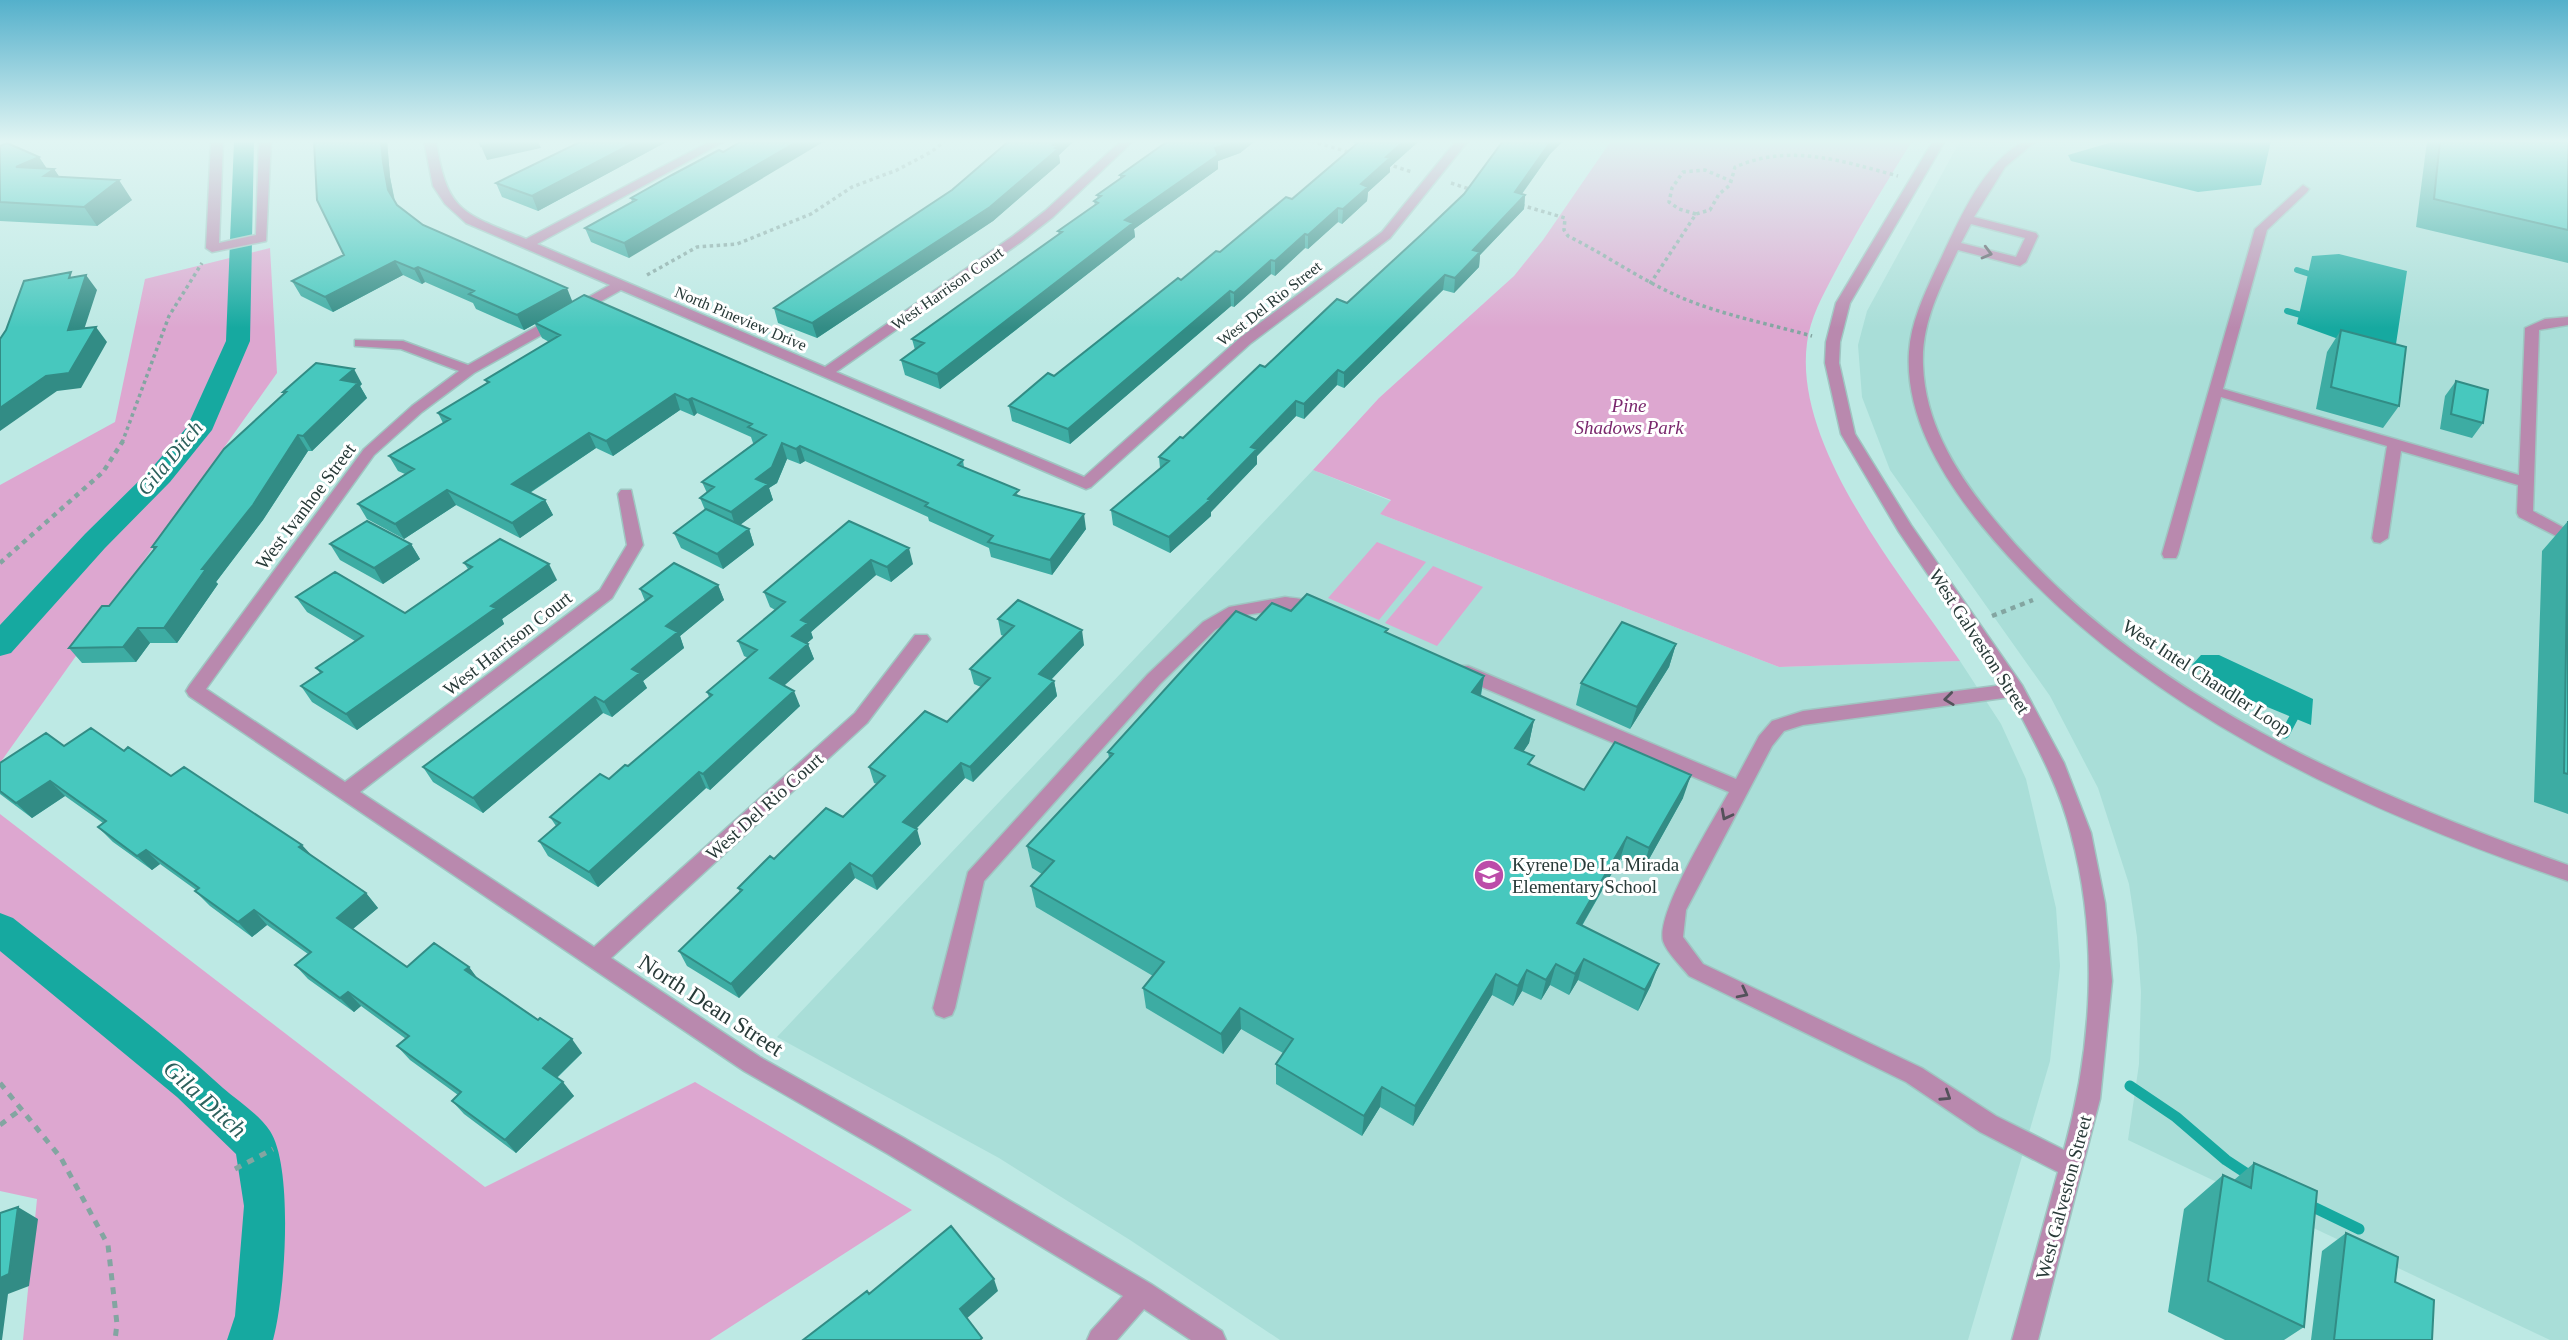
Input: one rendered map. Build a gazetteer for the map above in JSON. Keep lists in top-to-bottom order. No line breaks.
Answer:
{"streets":{"street":["West Harrison Court","West Del Rio Street","North Pineview Drive","West Ivanhoe Street","West Galveston Street","West Intel Chandler Loop","West Del Rio Court","North Dean Street"]},"crossings":[["West Harrison Court","North Pineview Drive"],["West Harrison Court","North Dean Street"],["West Del Rio Street","North Pineview Drive"],["North Pineview Drive","West Ivanhoe Street"],["West Ivanhoe Street","North Dean Street"],["West Del Rio Court","North Dean Street"]],"water":["Gila Ditch"],"parks":["Pine Shadows Park"],"places":{"school or university":["Kyrene De La Mirada Elementary School"]}}
